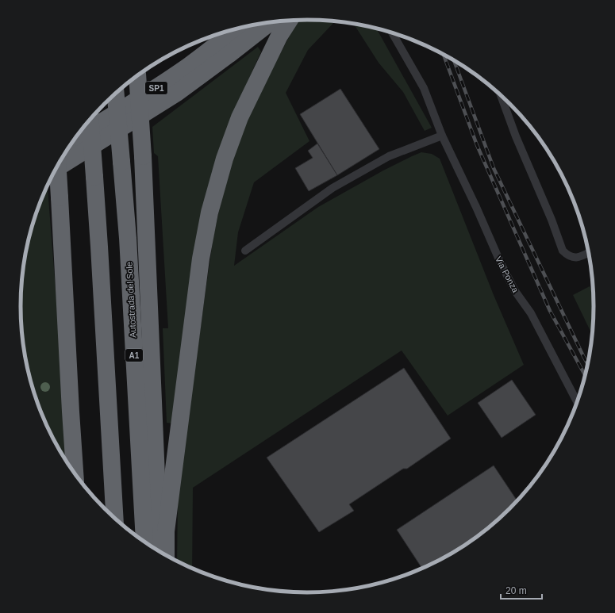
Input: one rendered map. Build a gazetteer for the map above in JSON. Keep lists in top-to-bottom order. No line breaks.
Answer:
{"streets":{"highway":["SP1","Autostrada del Sole","A1"],"lane":["Via Ponza"]},"scale_bar":"20 m"}
